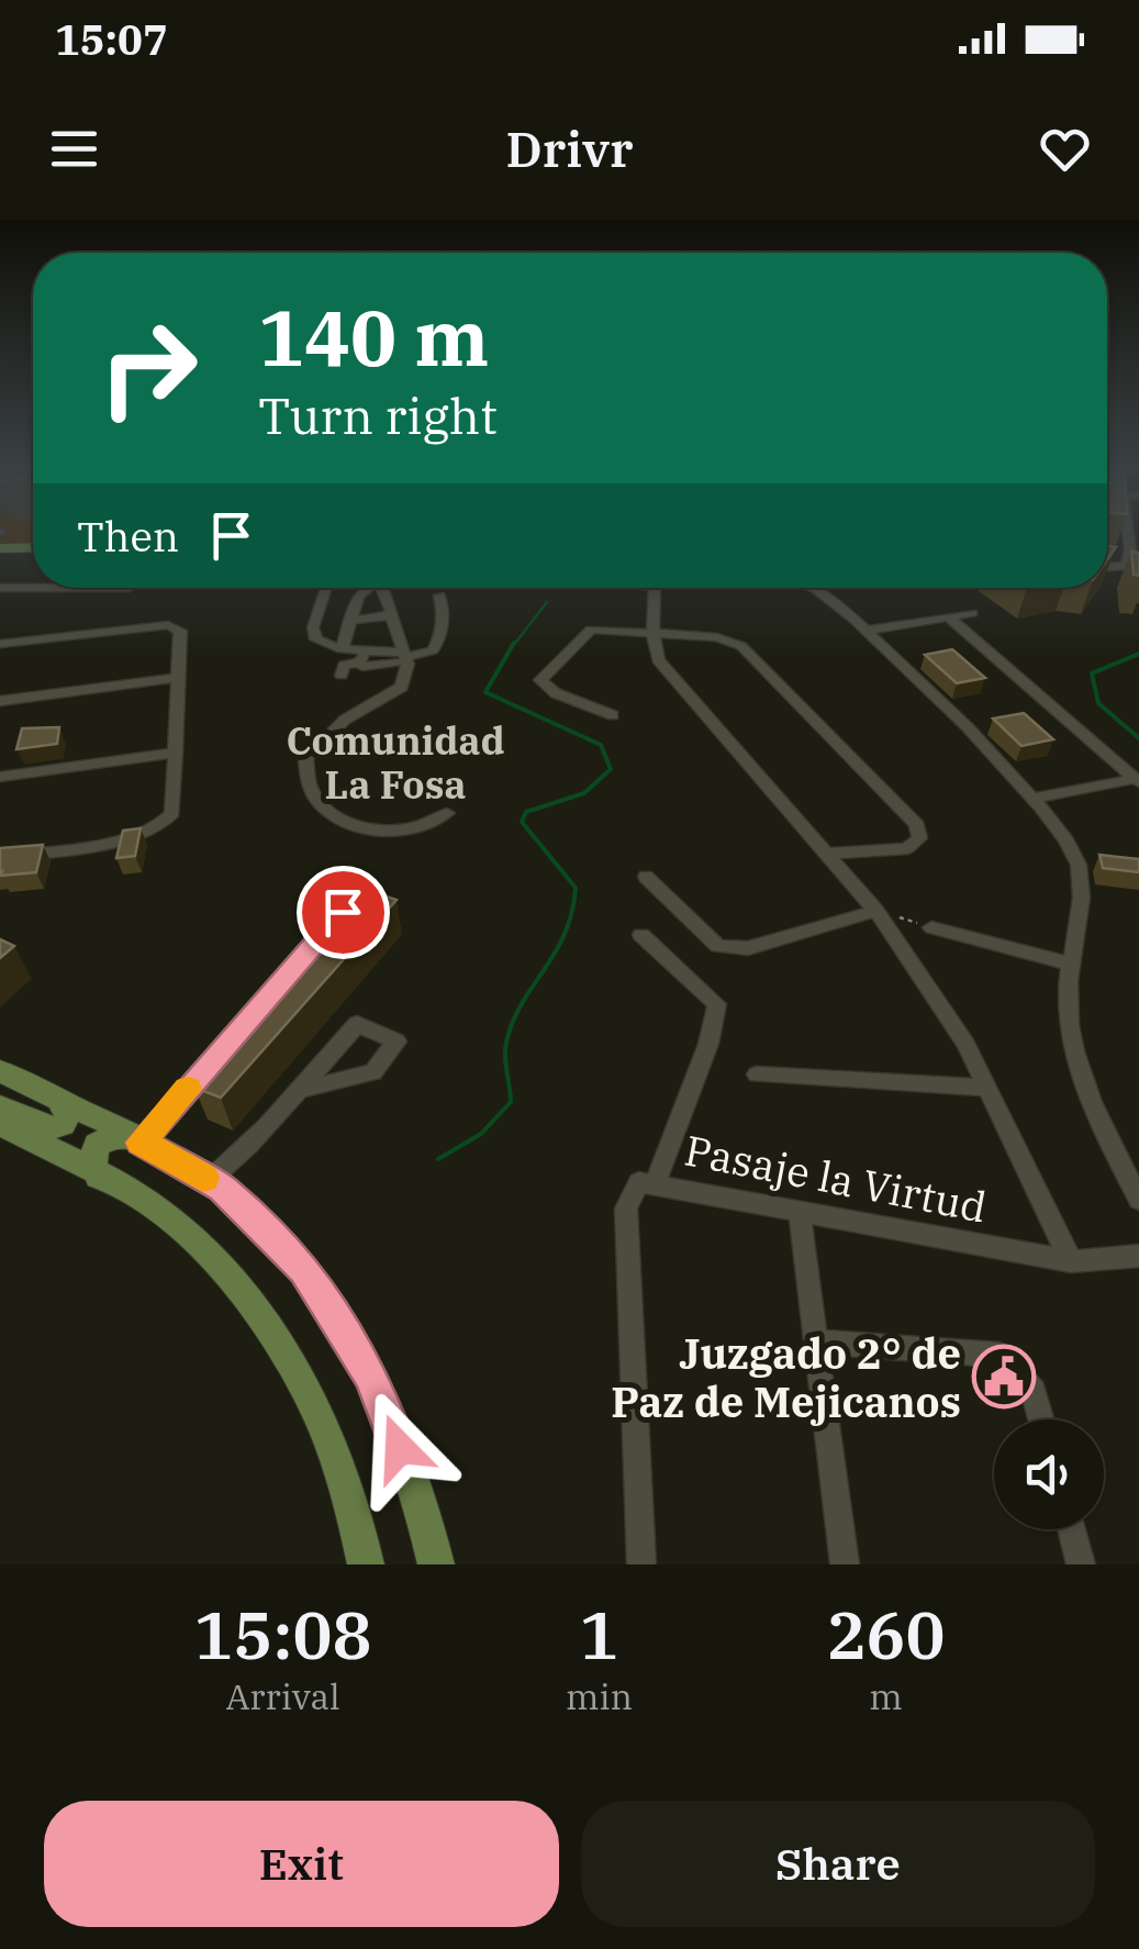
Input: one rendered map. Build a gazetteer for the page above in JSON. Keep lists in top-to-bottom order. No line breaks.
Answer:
{"streets":{"street":["Pasaje la Virtud"]},"districts":["Comunidad La Fosa"],"places":{"public building":["Juzgado 2° de Paz de Mejicanos"]},"page":{"status":"15:07","header":"Drivr","turn":["140 m","Turn right"],"then":"Then","eta":["15:08","Arrival","1","min","260","m"],"buttons":["Exit","Share"]}}
